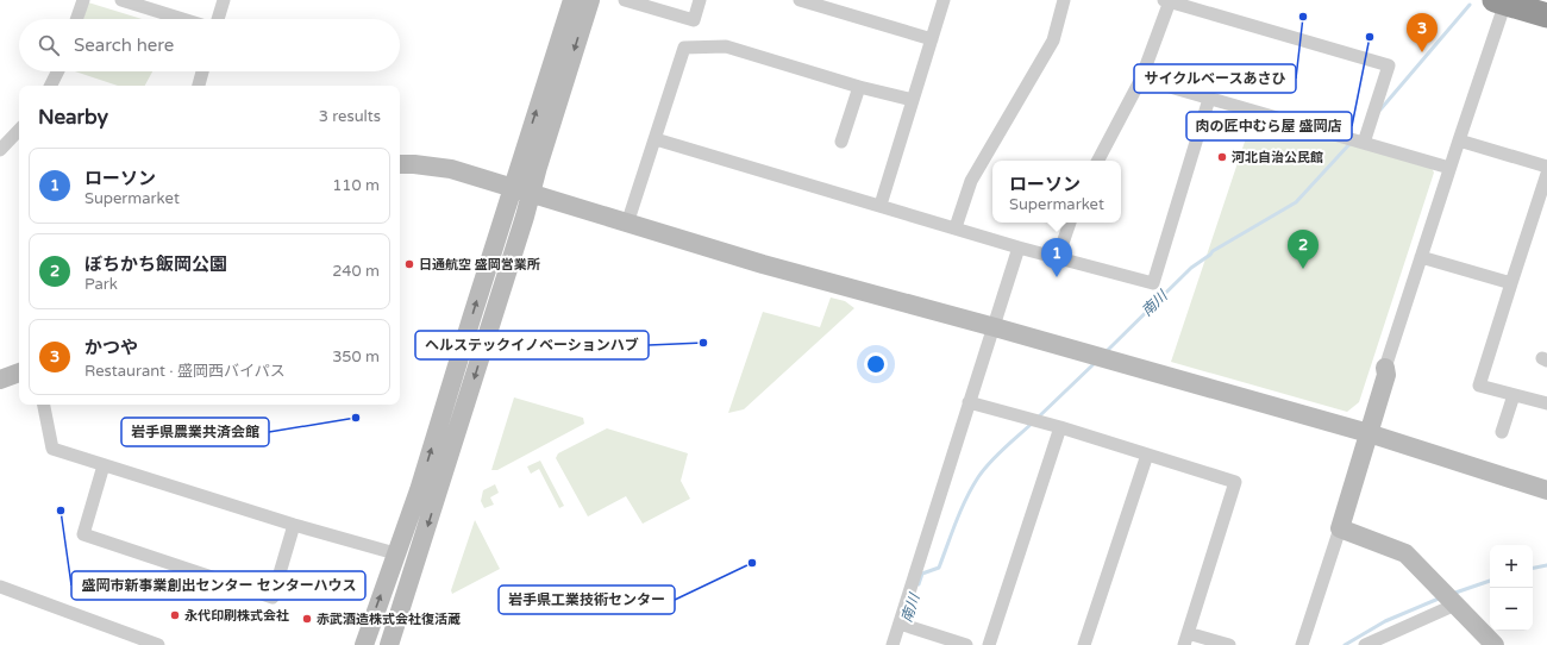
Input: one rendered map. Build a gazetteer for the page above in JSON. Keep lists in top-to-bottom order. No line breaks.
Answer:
{"water":["南川"],"places":["サイクルベースあさひ","肉の匠中むら屋 盛岡店","河北自治公民館","日通航空 盛岡営業所","ヘルステックイノベーションハブ","岩手県農業共済会館","盛岡市新事業創出センター センターハウス","岩手県工業技術センター","永代印刷株式会社","赤武酒造株式会社復活蔵"],"page":{"pins":["3","2","1"],"search":"Search here","heading":["Nearby","3 results"],"list":[{"mark":"1","name":"ローソン","note":"Supermarket","value":"110 m"},{"mark":"2","name":"ぼちかち飯岡公園","note":"Park","value":"240 m"},{"mark":"3","name":"かつや","note":"Restaurant · 盛岡西バイパス","value":"350 m"}],"popup":["ローソン","Supermarket"],"map_buttons":["+","−"]}}
